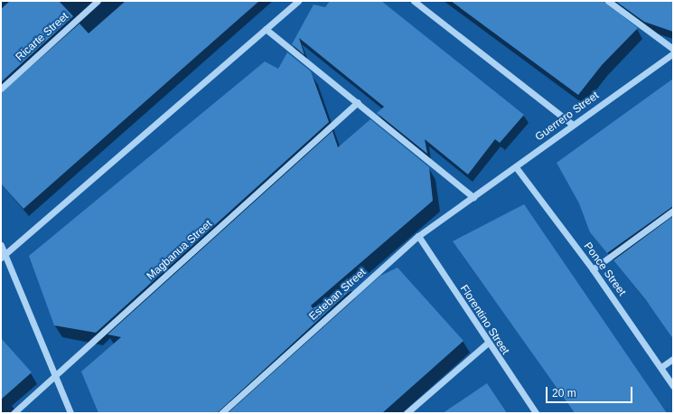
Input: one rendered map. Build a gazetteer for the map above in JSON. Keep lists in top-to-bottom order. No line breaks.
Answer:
{"streets":{"street":["Ricarte Street","Guerrero Street","Magbanua Street","Ponce Street","Esteban Street","Florentino Street"]},"crossings":[["Guerrero Street","Ponce Street"],["Guerrero Street","Esteban Street"],["Esteban Street","Florentino Street"]],"scale_bar":"20 m"}
